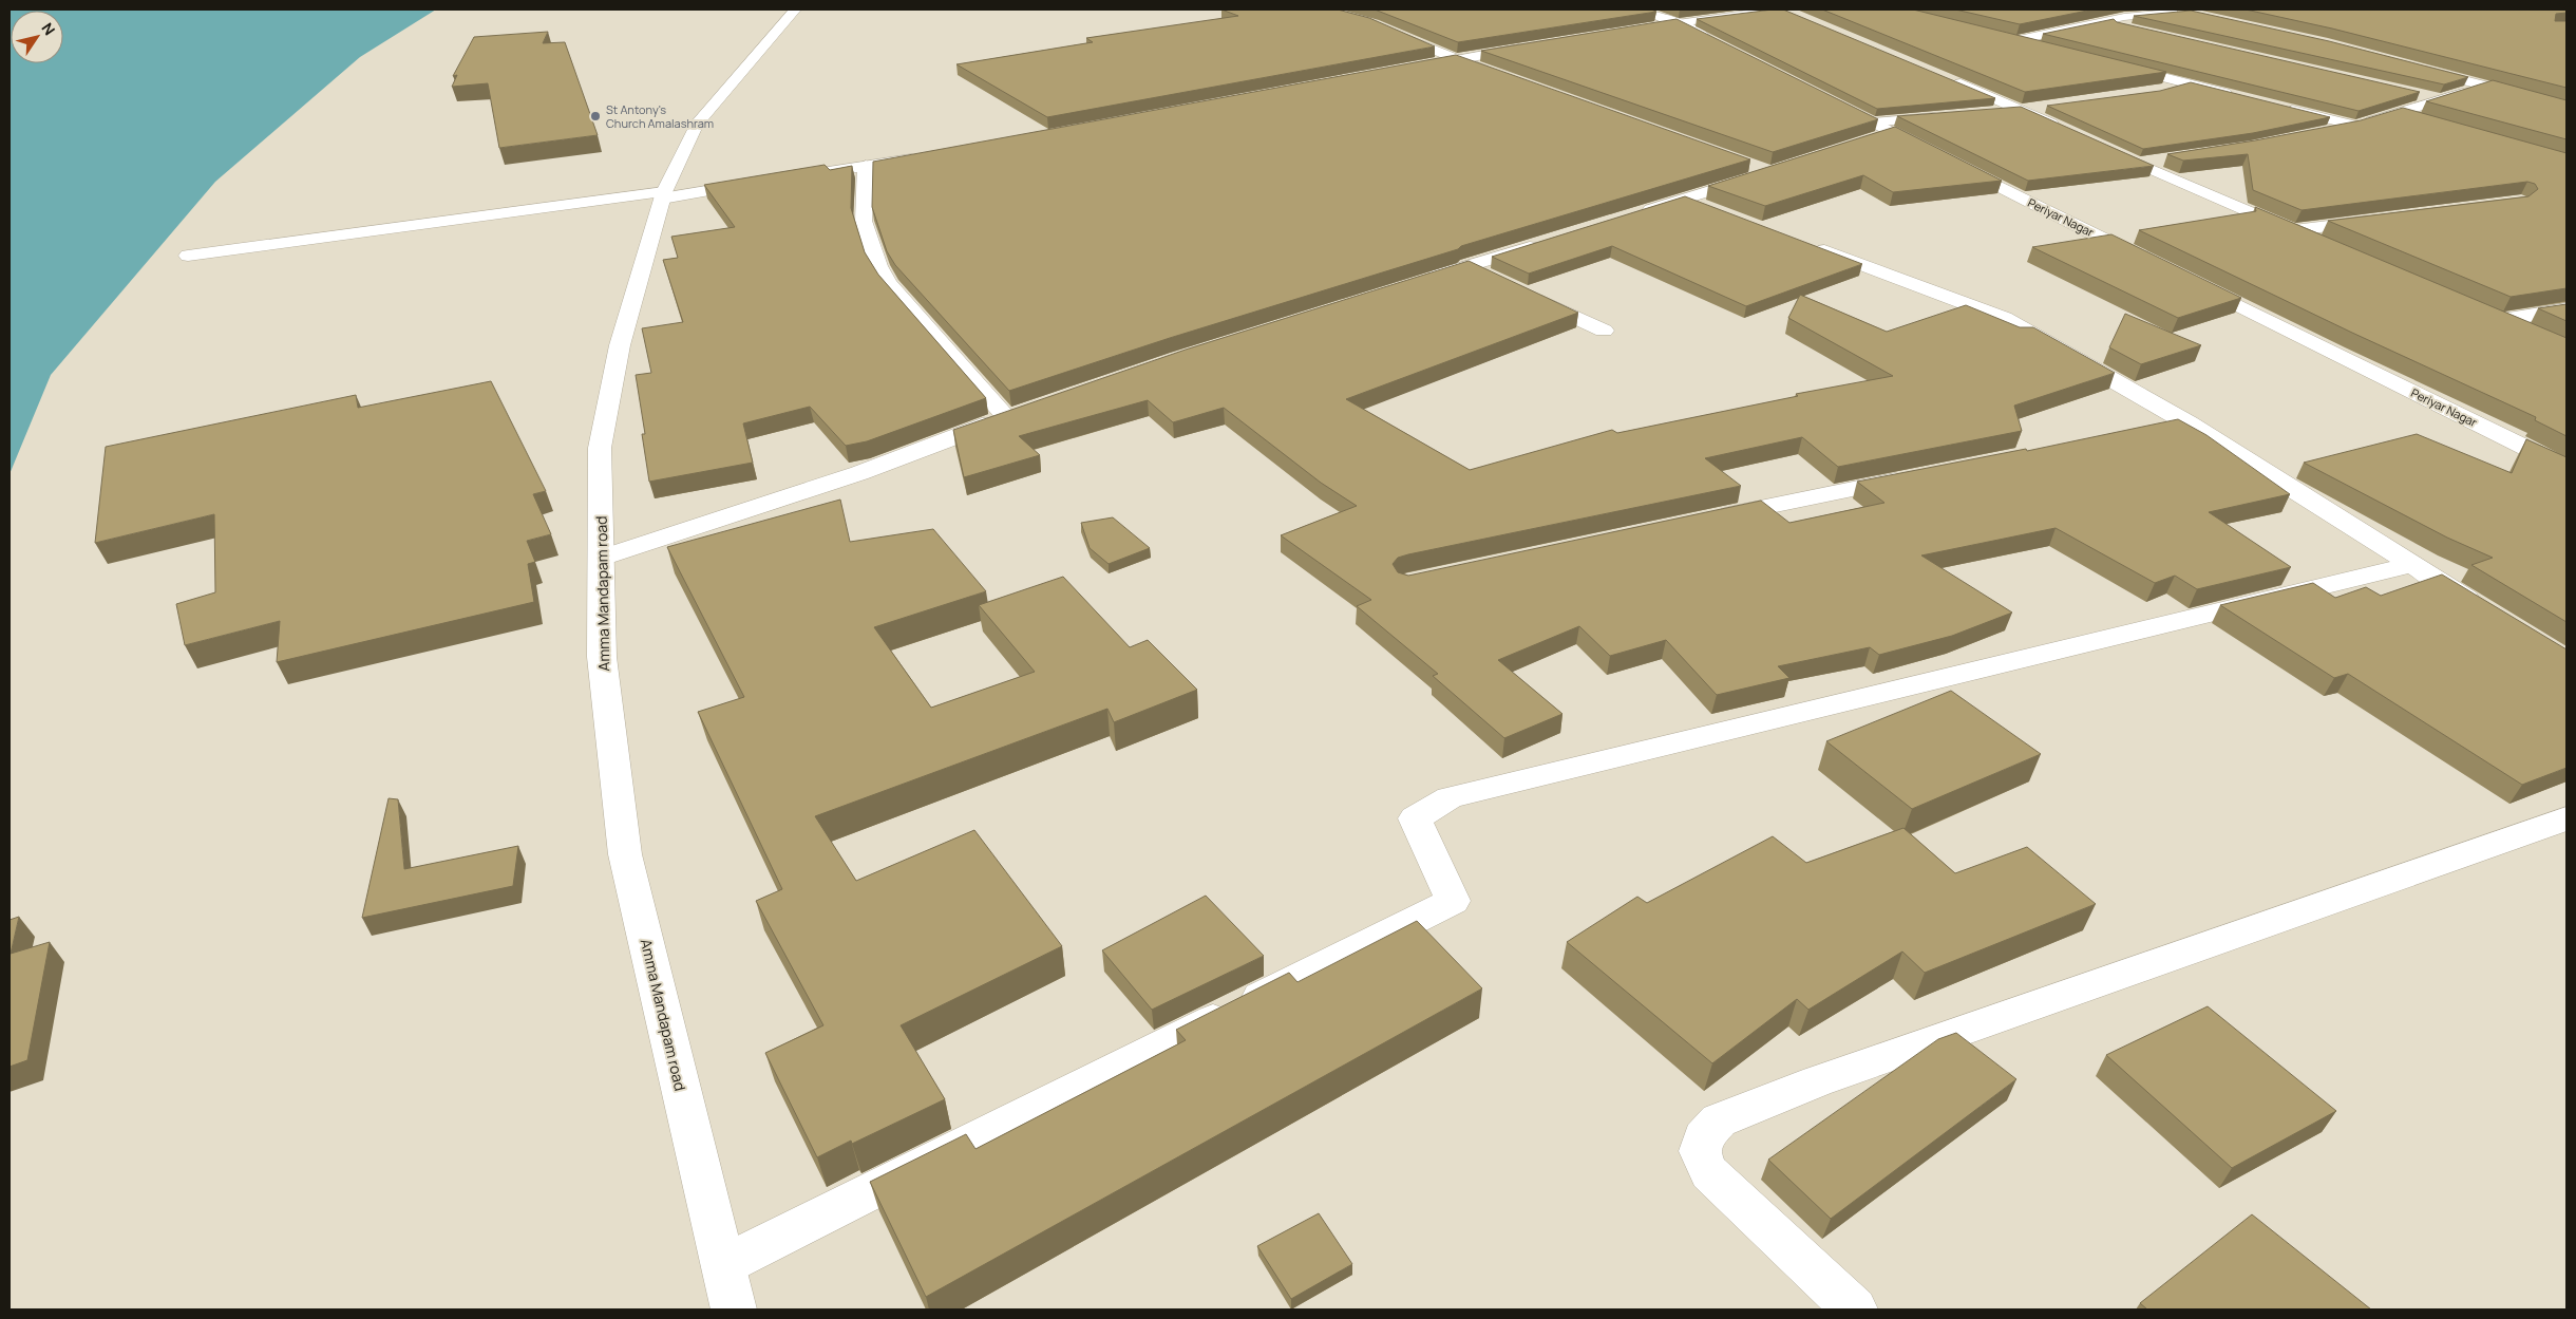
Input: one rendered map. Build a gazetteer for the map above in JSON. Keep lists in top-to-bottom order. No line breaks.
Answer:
{"streets":{"street":["Periyar Nagar","Amma Mandapam road"]},"places":["St Antony's Church Amalashram"],"north":"top right"}
